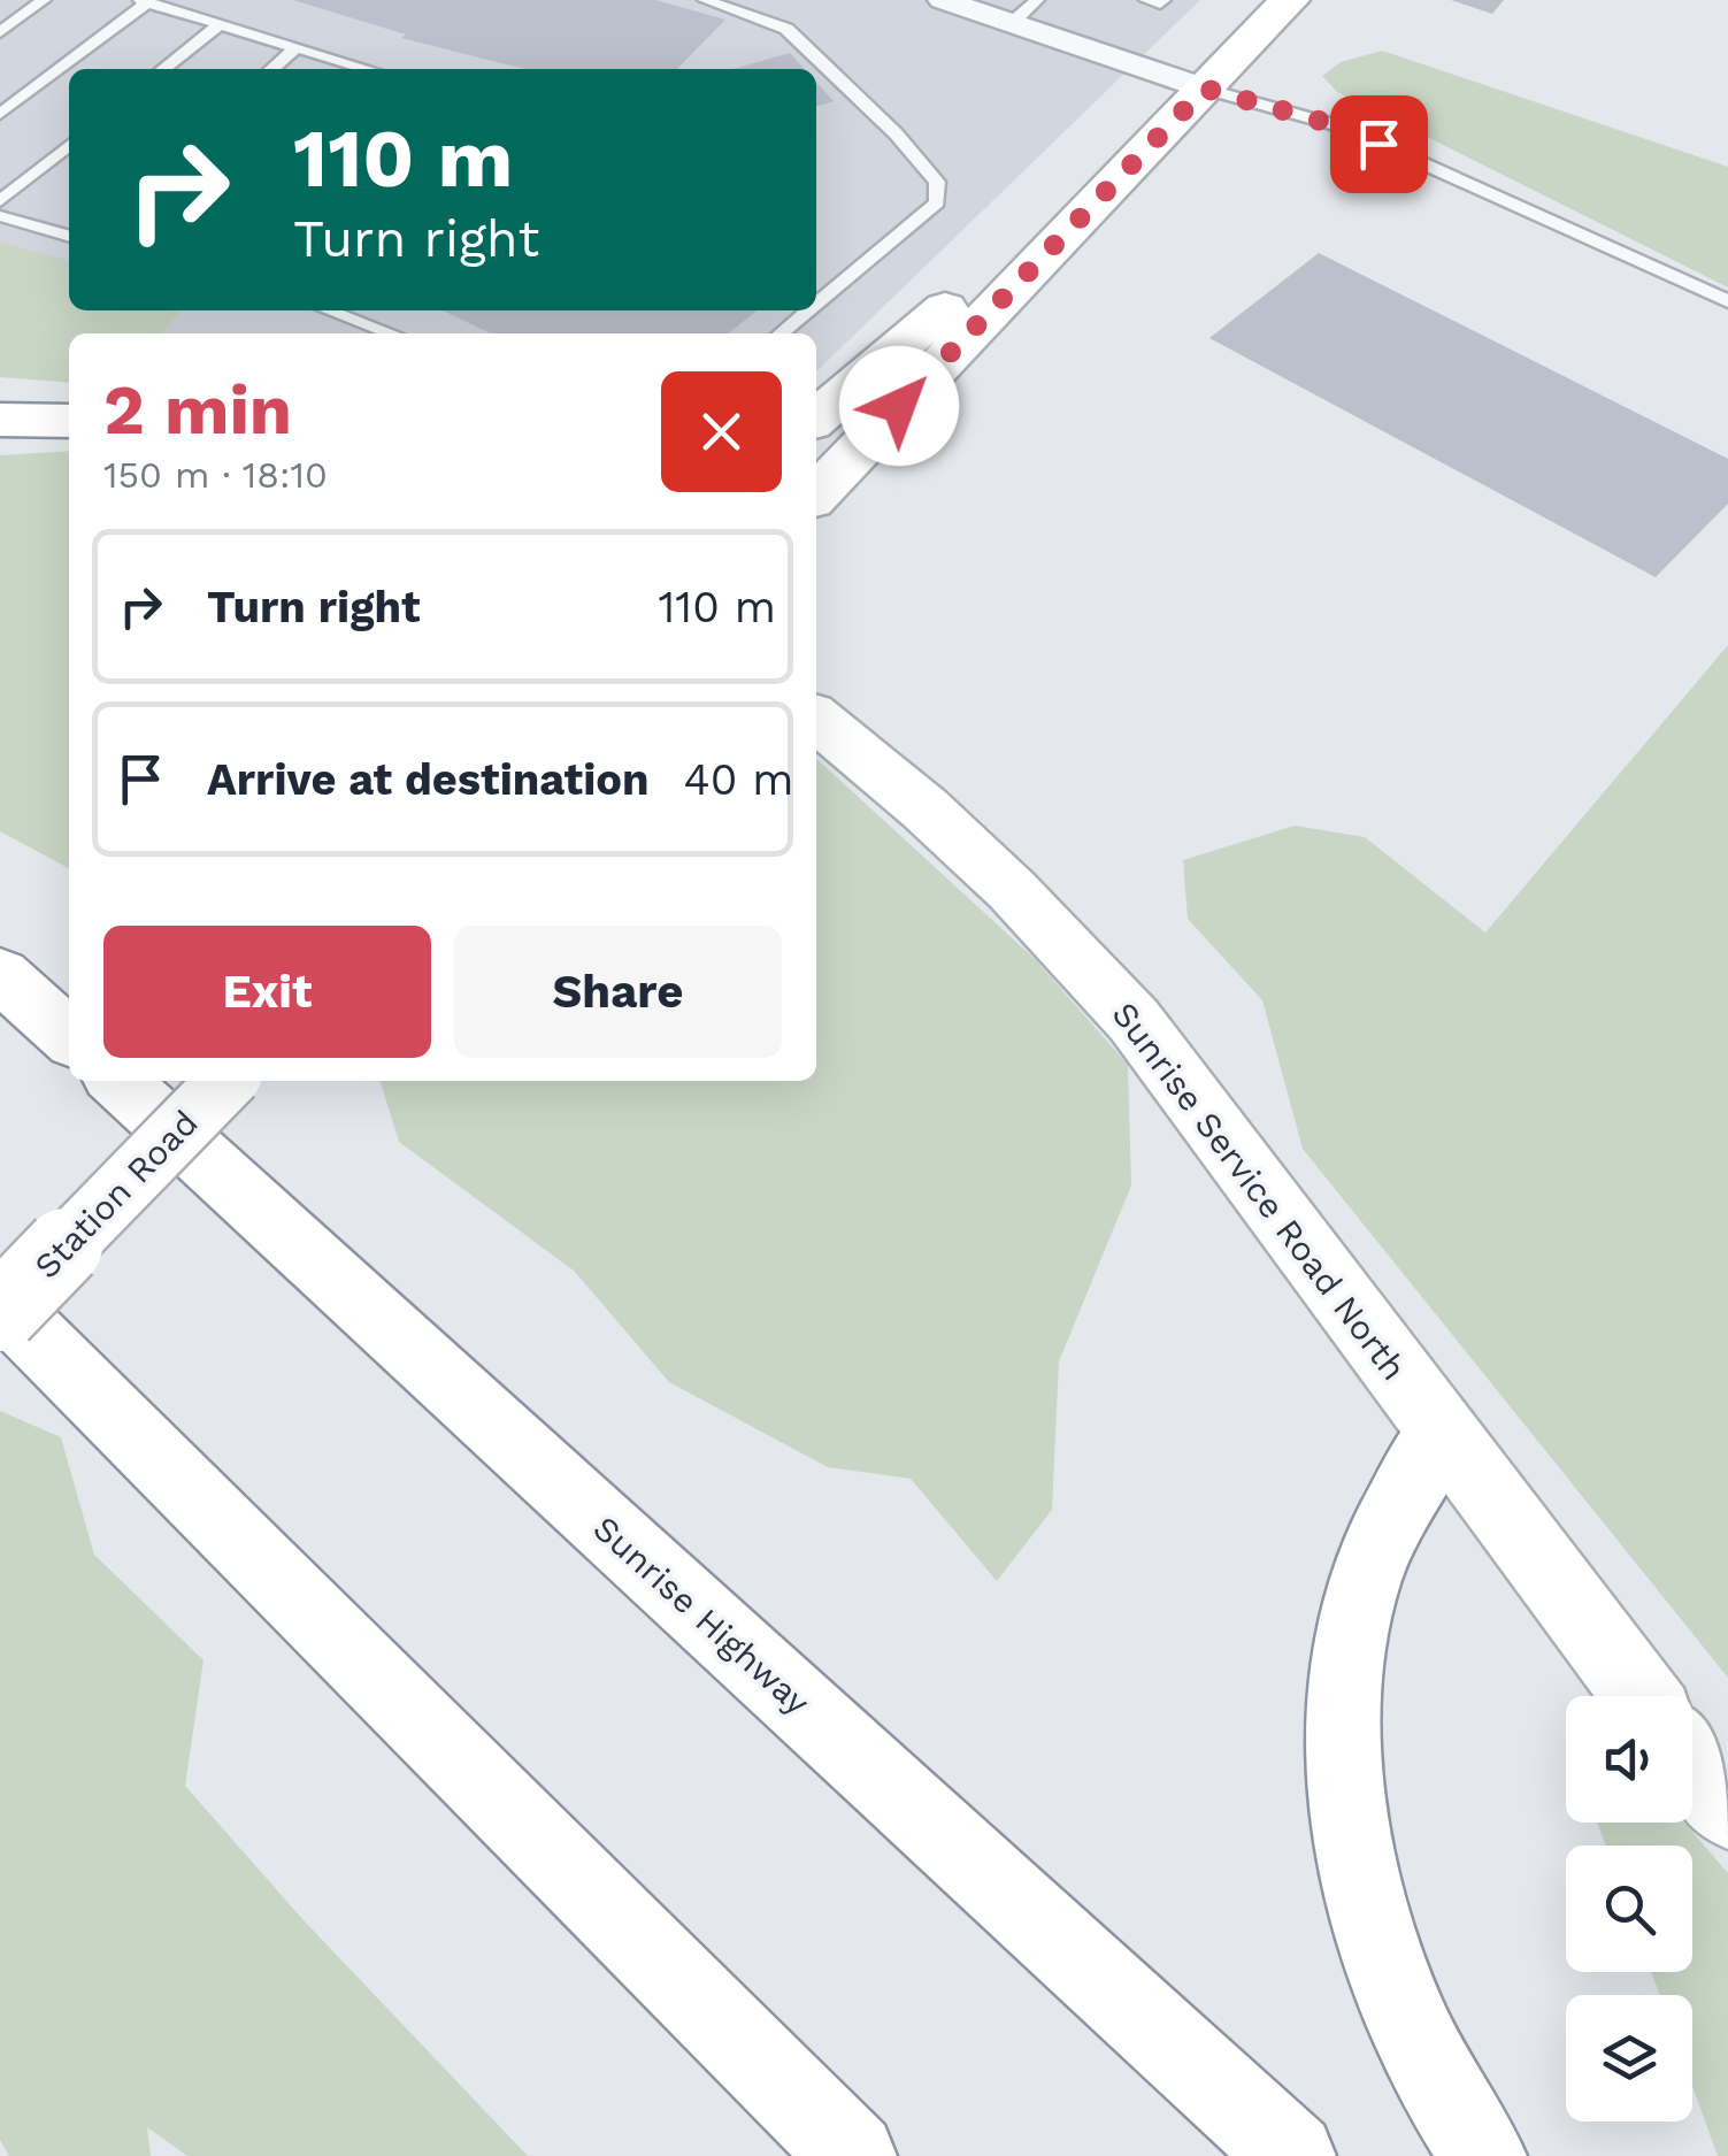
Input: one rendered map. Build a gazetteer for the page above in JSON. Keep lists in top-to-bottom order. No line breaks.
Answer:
{"streets":{"main road":["Sunrise Service Road North","Station Road","Sunrise Highway"]},"page":{"turn":["110 m","Turn right"],"heading":["2 min","150 m · 18:10"],"list":[{"name":"Turn right","value":"110 m"},{"name":"Arrive at destination","value":"40 m"}],"buttons":["Exit","Share"]}}
